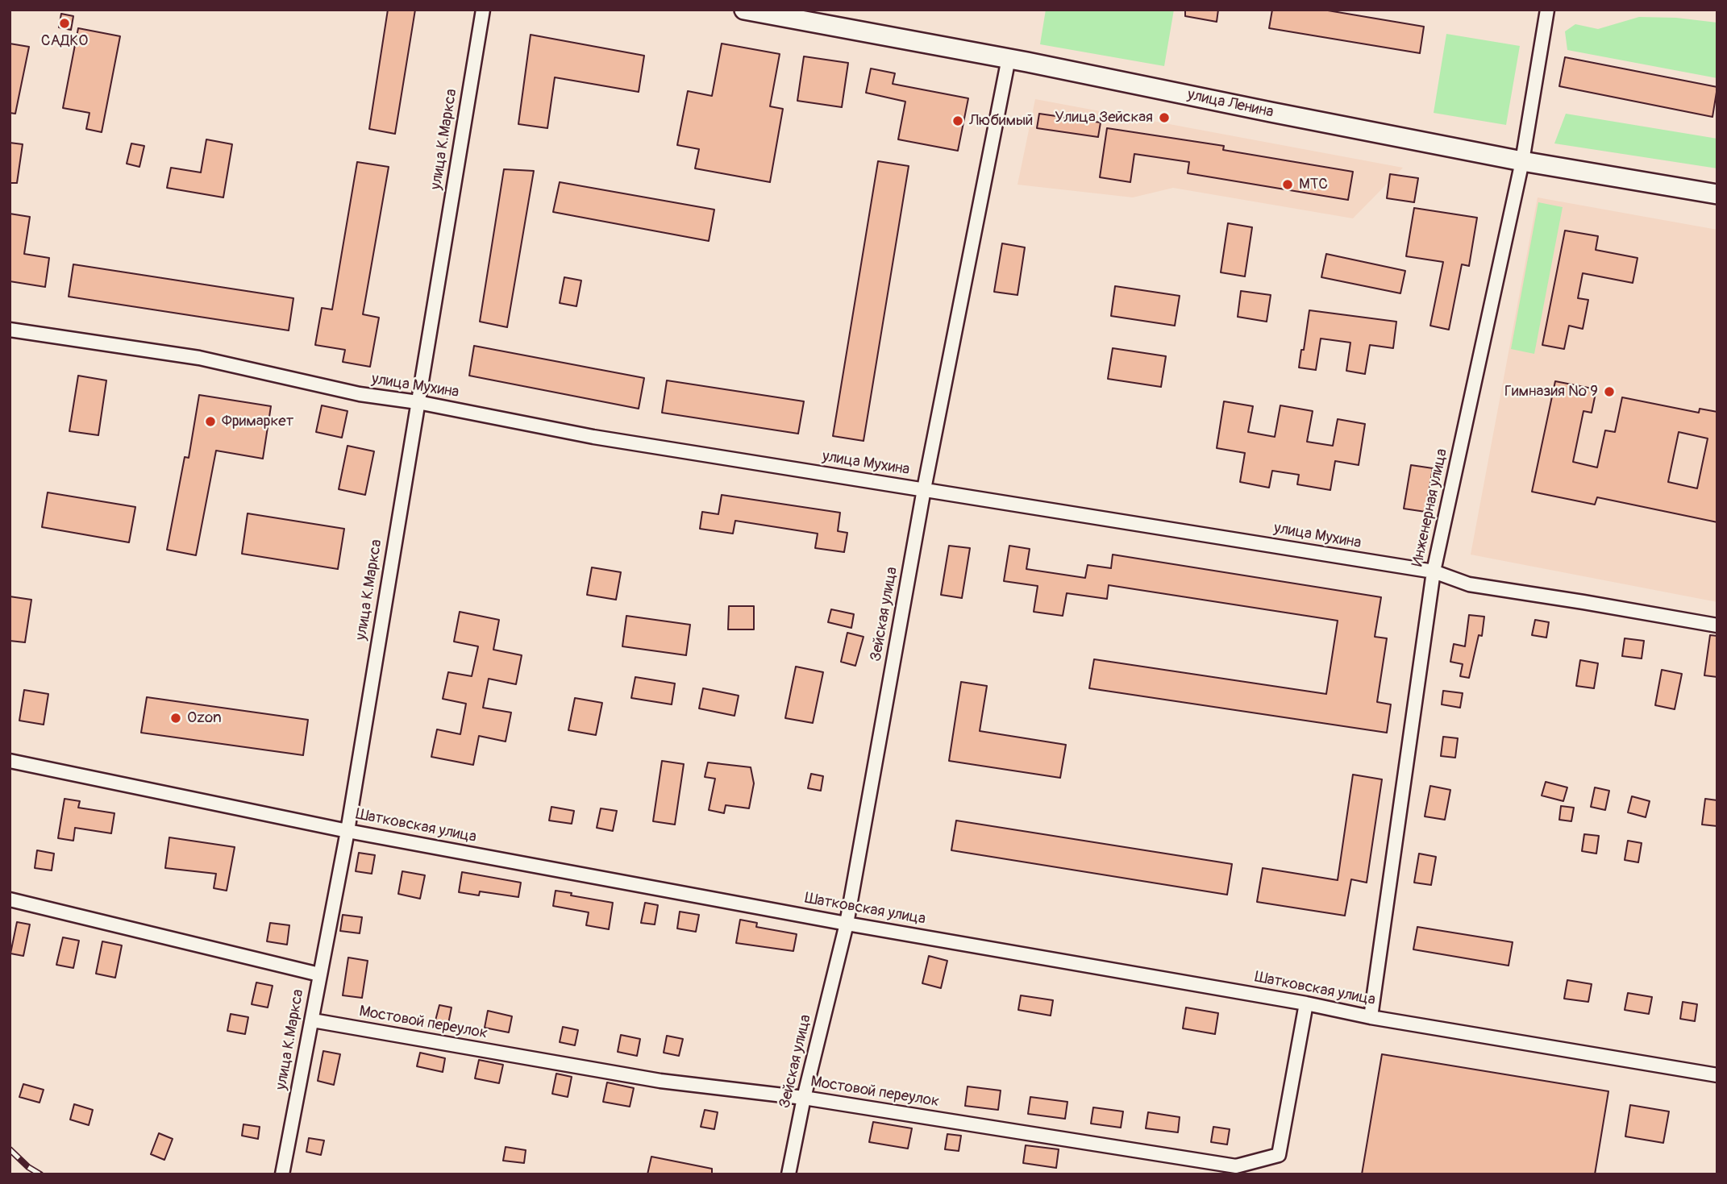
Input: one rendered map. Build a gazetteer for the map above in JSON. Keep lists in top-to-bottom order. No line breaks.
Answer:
{"streets":{"main road":["улица Ленина"],"street":["улица К.Маркса","улица Мухина","Инженерная улица","Зейская улица","Шатковская улица","Мостовой переулок"]},"crossings":[["улица Ленина","Инженерная улица"],["улица Ленина","Зейская улица"],["улица К.Маркса","улица Мухина"],["улица К.Маркса","Шатковская улица"],["улица К.Маркса","Мостовой переулок"],["улица Мухина","Инженерная улица"],["улица Мухина","Зейская улица"],["Инженерная улица","Шатковская улица"],["Зейская улица","Шатковская улица"],["Зейская улица","Мостовой переулок"],["Шатковская улица","Мостовой переулок"]],"places":["САДКО","Улица Зейская","Любимый","МТС","Гимназия № 9","Фримаркет","Ozon"]}
